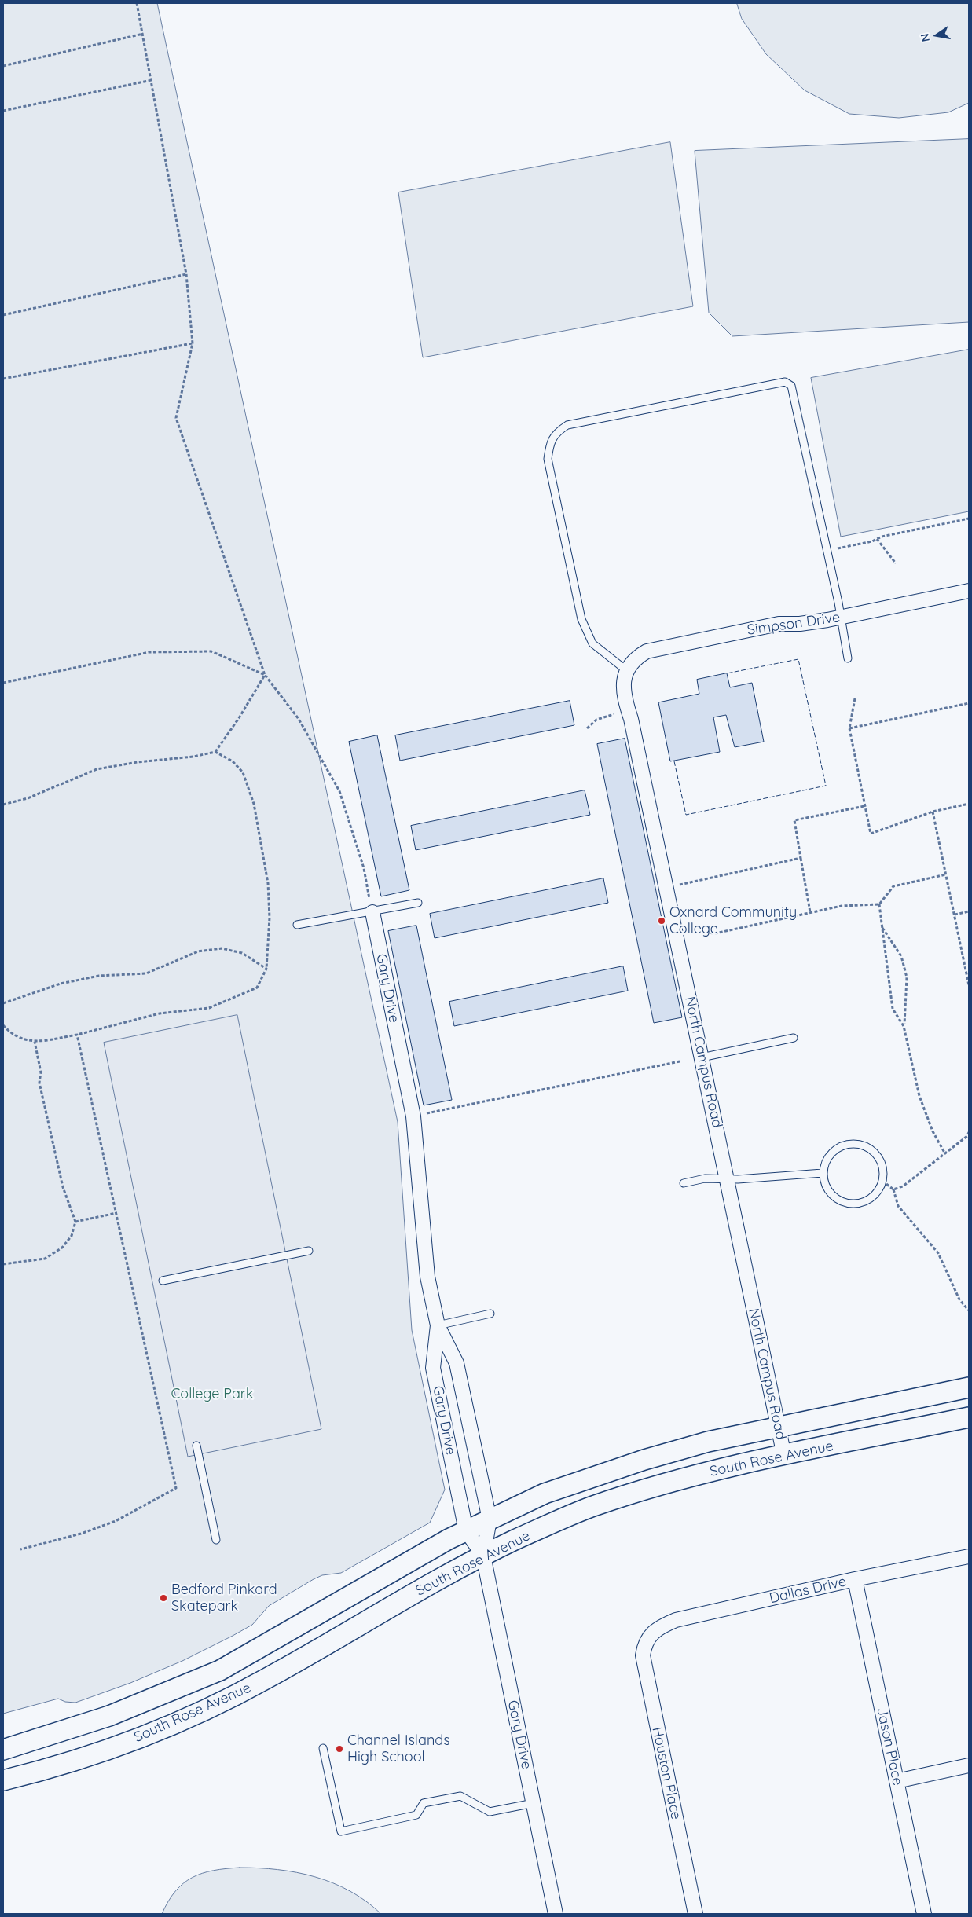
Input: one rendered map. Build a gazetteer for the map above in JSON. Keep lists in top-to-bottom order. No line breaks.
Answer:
{"streets":{"main road":["South Rose Avenue"],"street":["Simpson Drive","Gary Drive","North Campus Road","Dallas Drive","Jason Place","Houston Place"]},"crossings":[["Simpson Drive","North Campus Road"],["Gary Drive","South Rose Avenue"],["North Campus Road","South Rose Avenue"],["Dallas Drive","Jason Place"],["Dallas Drive","Houston Place"]],"parks":["College Park"],"places":["Oxnard Community College","Bedford Pinkard Skatepark","Channel Islands High School"],"north":"left"}
